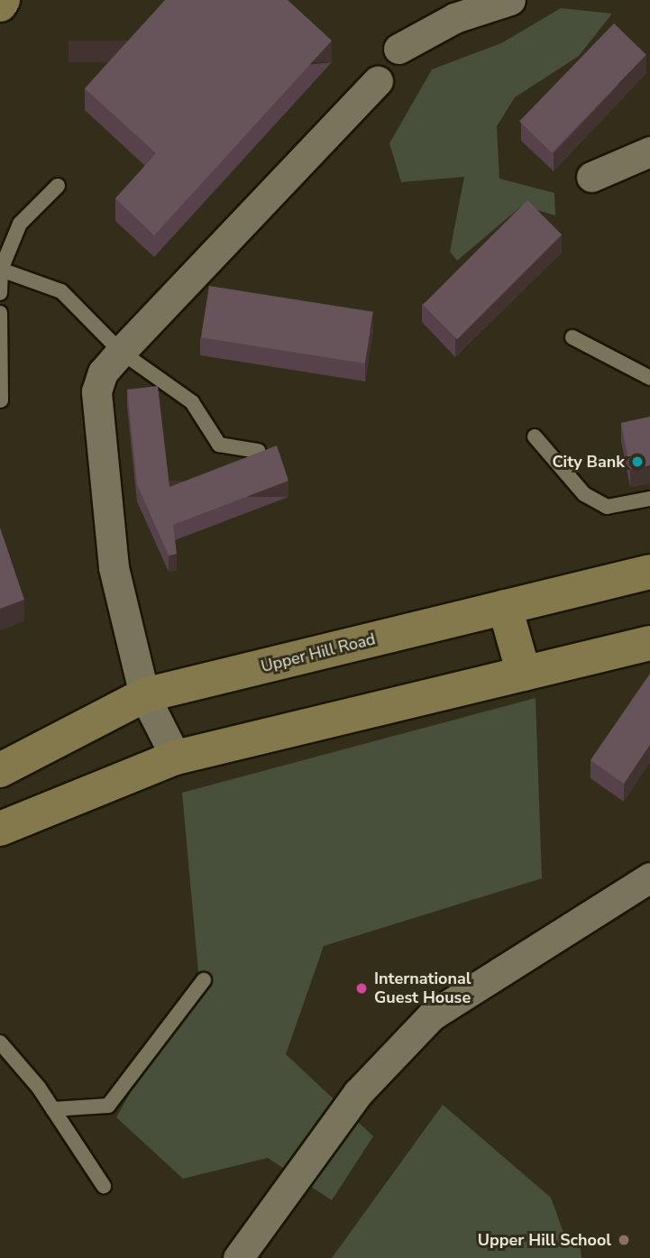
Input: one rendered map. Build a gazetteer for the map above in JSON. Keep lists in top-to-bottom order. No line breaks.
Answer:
{"streets":{"street":["Upper Hill Road"]},"places":["City Bank","International Guest House","Upper Hill School"]}
